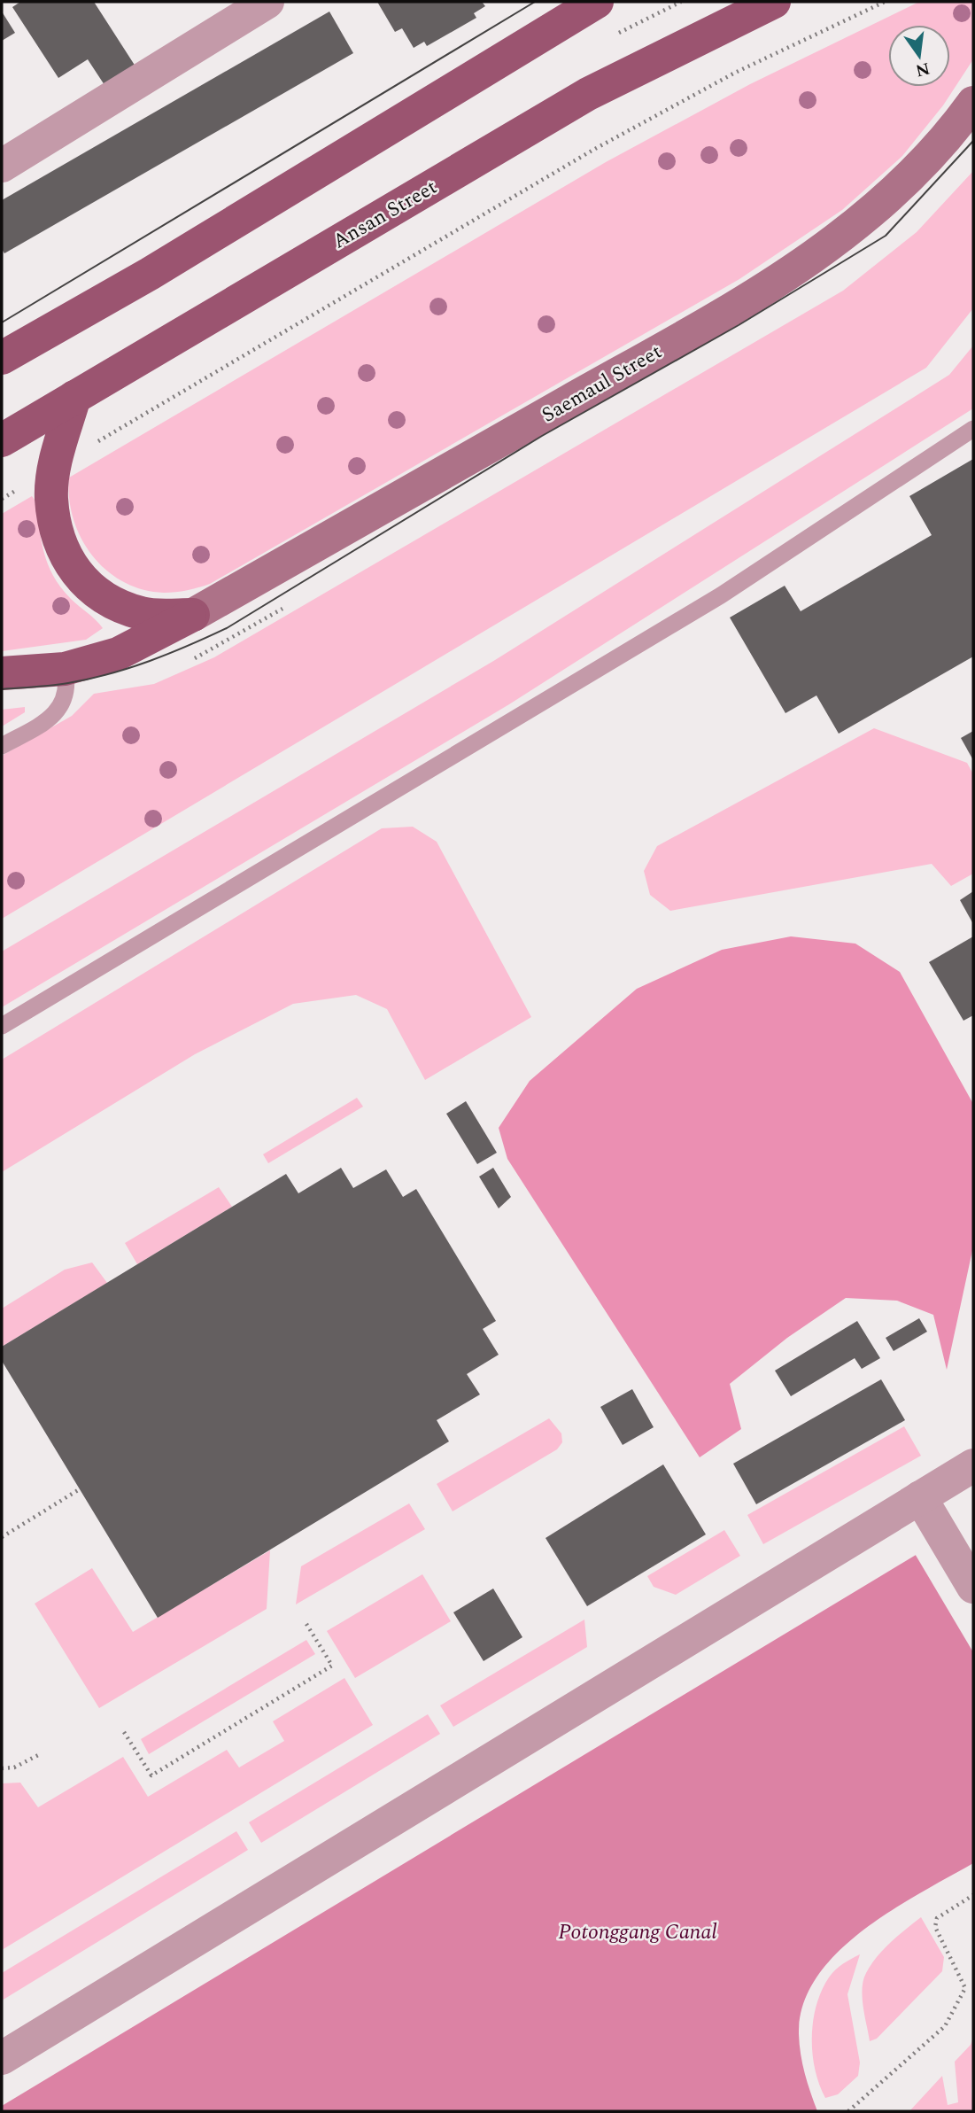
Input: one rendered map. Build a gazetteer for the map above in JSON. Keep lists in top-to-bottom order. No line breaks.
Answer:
{"streets":{"main road":["Ansan Street","Saemaul Street"]},"water":["Potonggang Canal"],"north":"bottom"}
